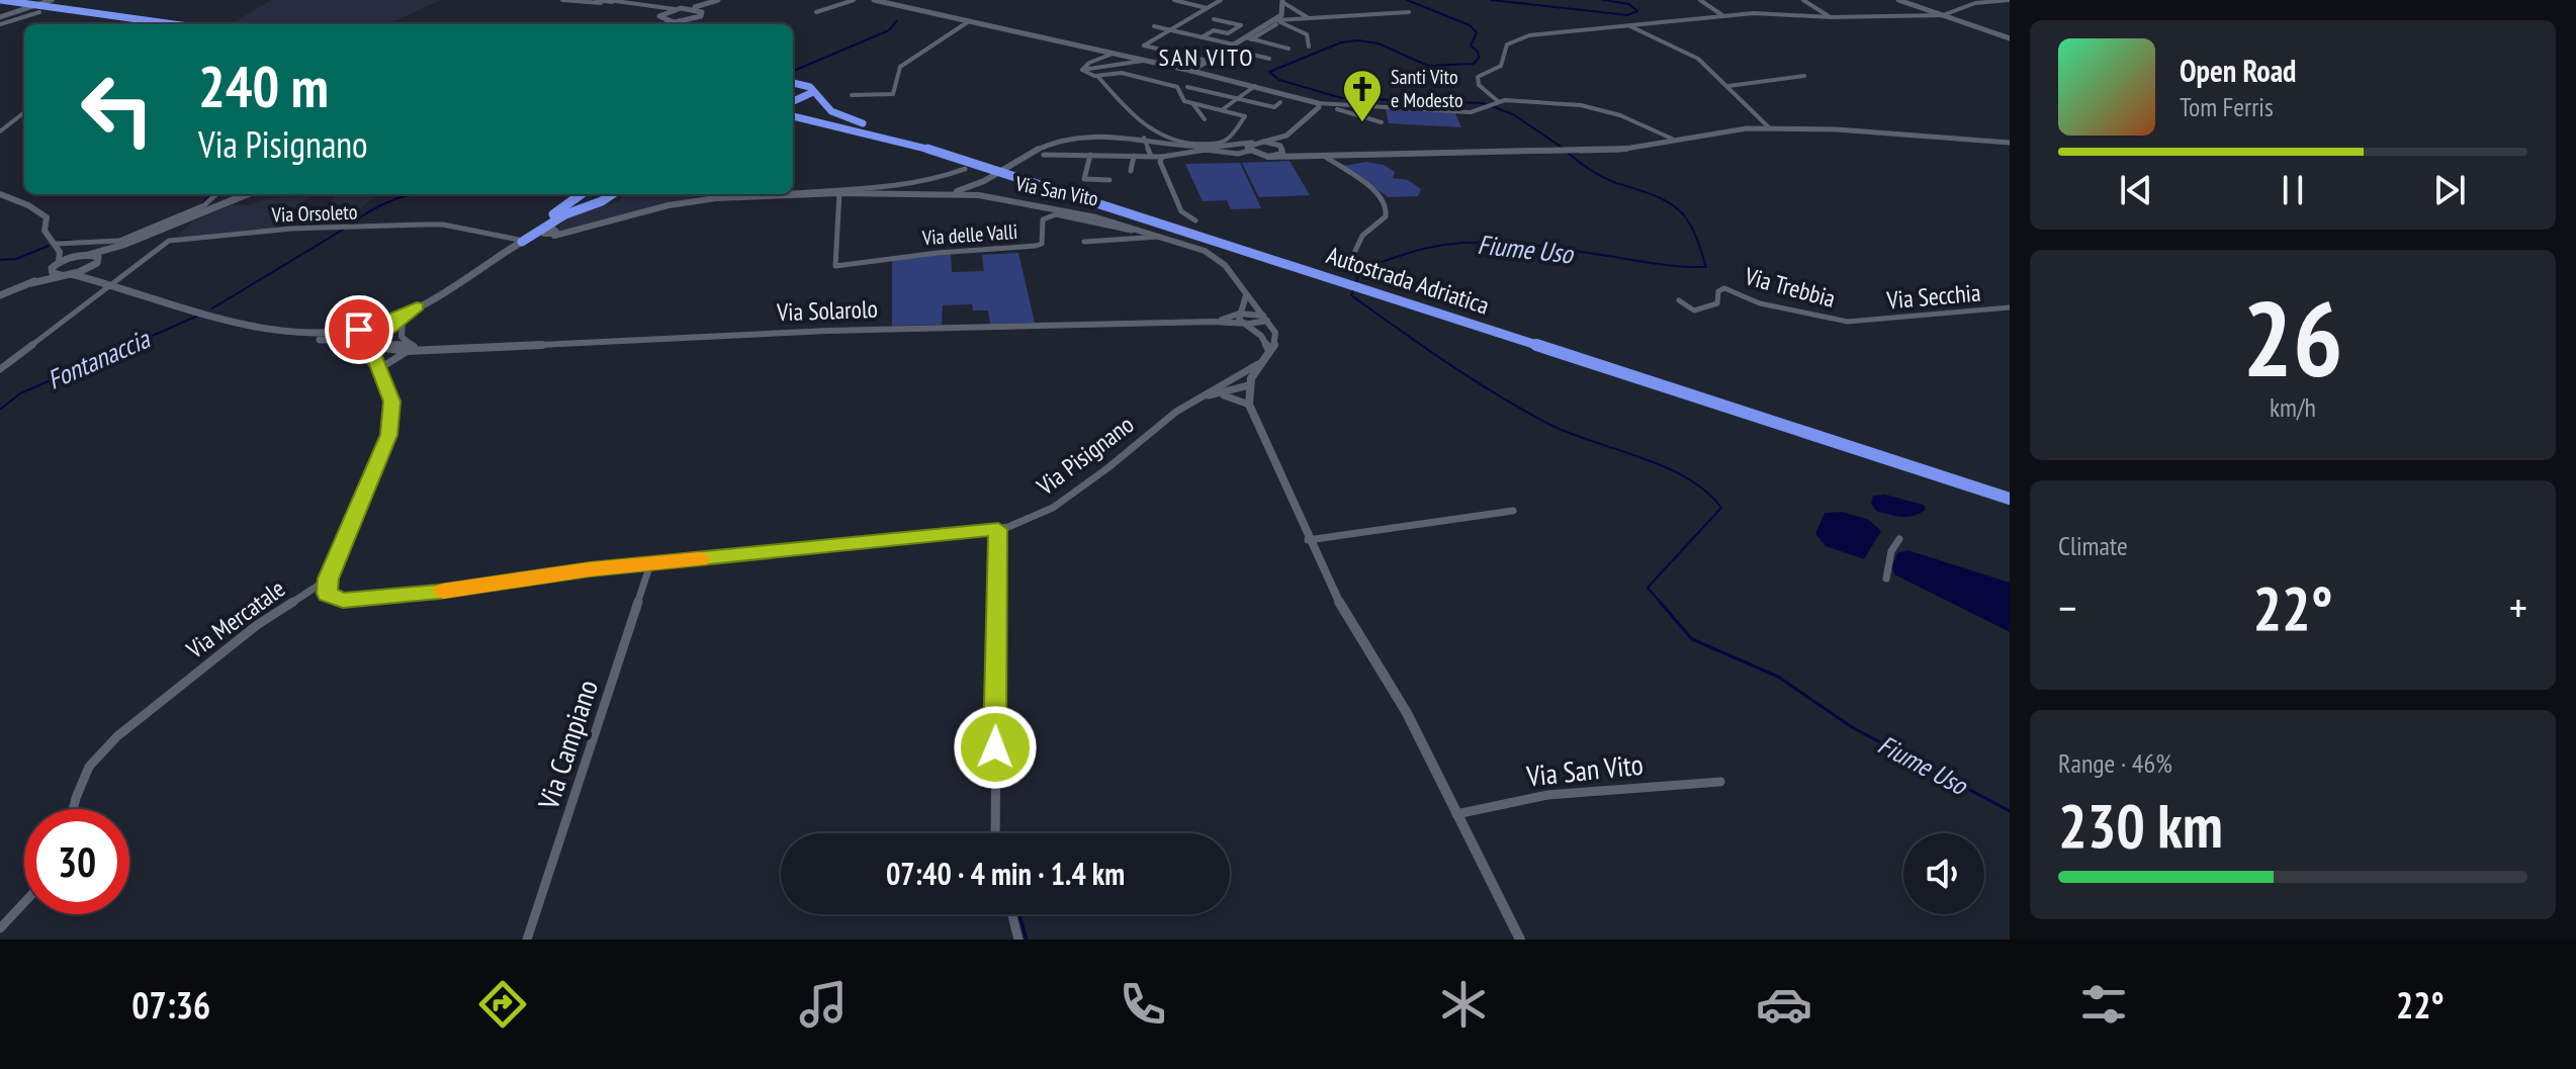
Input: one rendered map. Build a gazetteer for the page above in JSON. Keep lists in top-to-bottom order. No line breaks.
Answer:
{"streets":{"highway":["Autostrada Adriatica"],"main road":["Via Orsoleto"],"street":["Via San Vito","Via delle Valli","Via Trebbia","Via Secchia","Via Solarolo","Via Pisignano","Via Mercatale","Via Campiano"]},"crossings":[["Via San Vito","Via Orsoleto"],["Via San Vito","Via delle Valli"],["Via San Vito","Via Solarolo"],["Via Orsoleto","Via delle Valli"],["Via Orsoleto","Via Solarolo"],["Via Trebbia","Via Secchia"],["Via Pisignano","Via Mercatale"],["Via Pisignano","Via Campiano"]],"districts":["SAN VITO"],"water":["Fiume Uso","Fontanaccia"],"places":{"church":["Santi Vito e Modesto"]},"page":{"turn":["240 m","Via Pisignano"],"song":["Open Road","Tom Ferris"],"tile":[["26","km/h"],"Climate",["Range · 46%","230 km"]],"heat":["−","22°","+"],"limit":"30","trip":"07:40 · 4 min · 1.4 km","tabs":["07:36","22°"]}}
